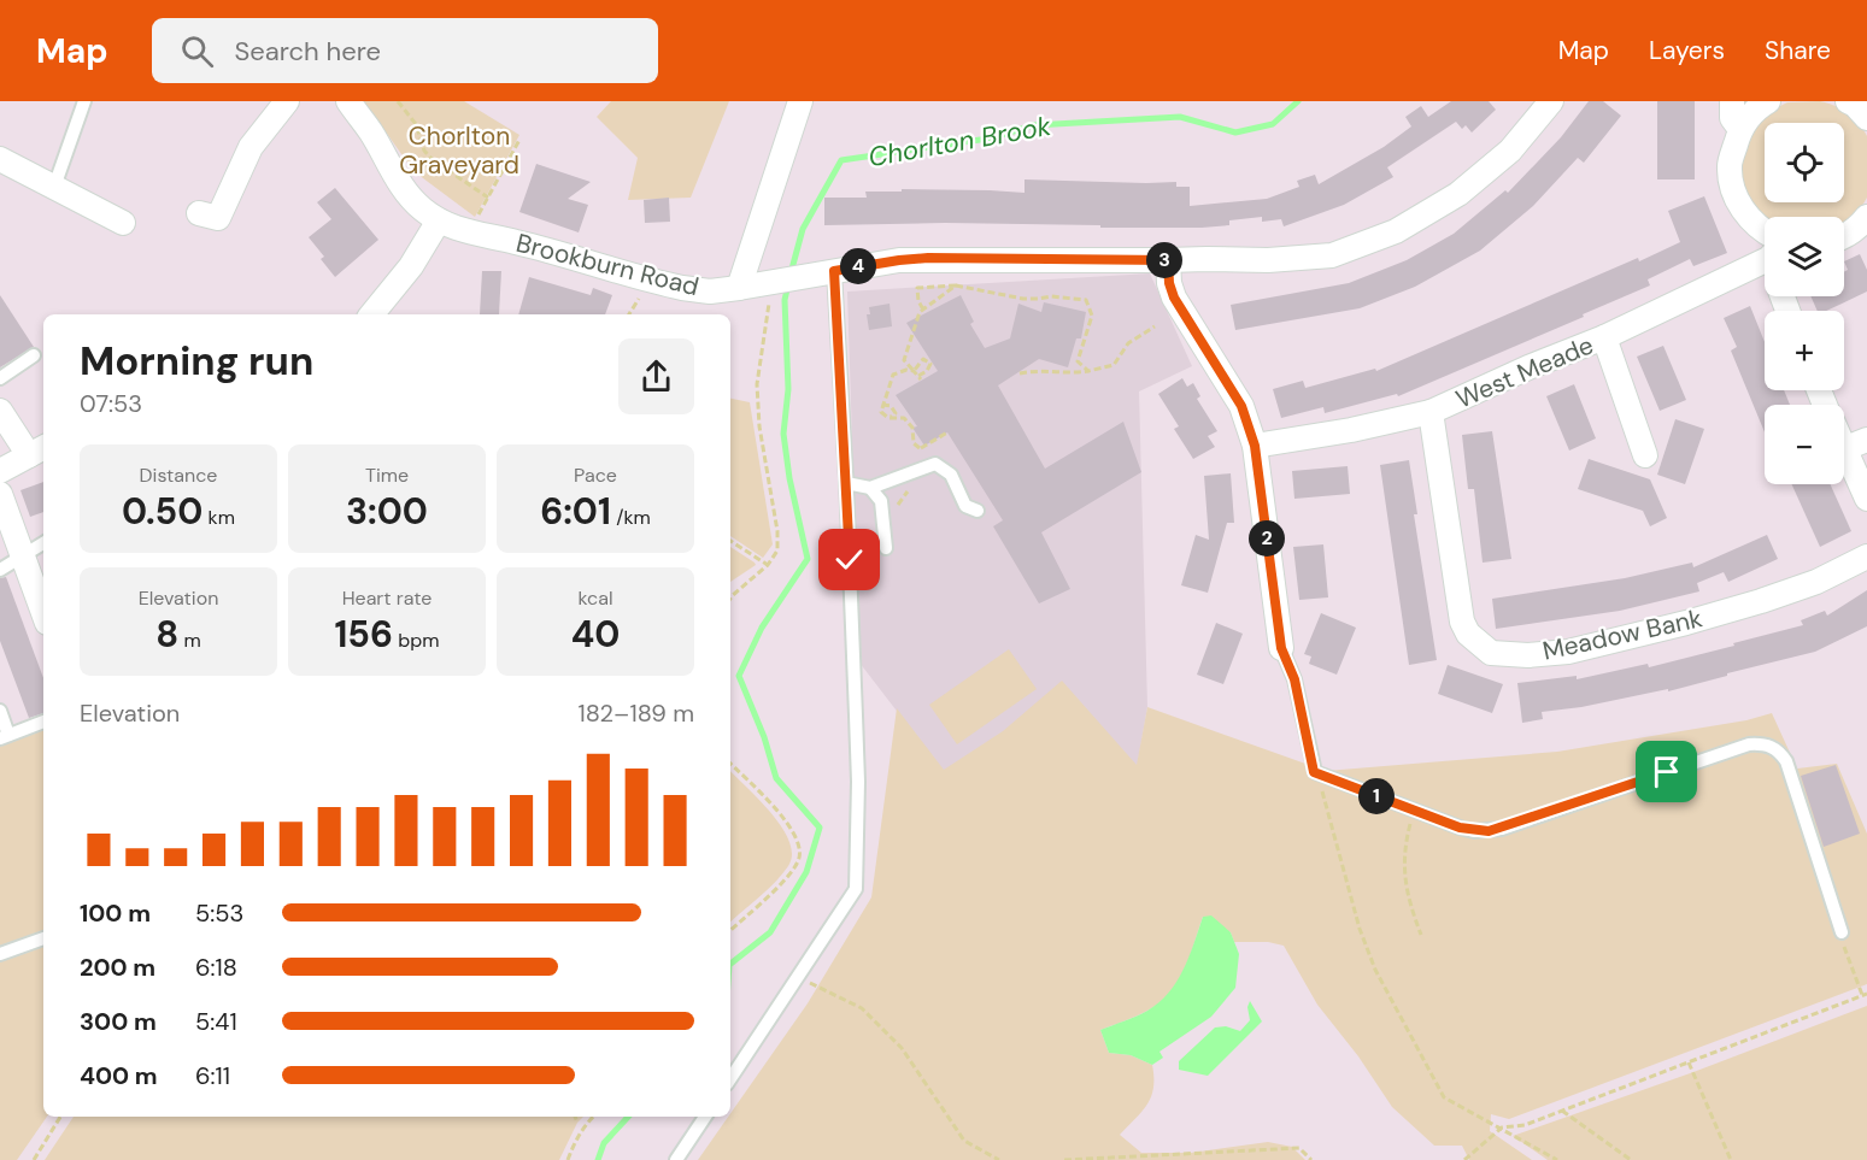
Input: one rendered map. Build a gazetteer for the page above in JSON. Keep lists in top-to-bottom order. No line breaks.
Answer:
{"streets":{"street":["Brookburn Road","West Meade","Meadow Bank"]},"crossings":[["West Meade","Meadow Bank"]],"water":["Chorlton Brook"],"parks":["Chorlton Graveyard"],"page":{"header":"Map","search":"Search here","nav":["Map","Layers","Share"],"map_buttons":["+","−"],"pins":["3","4","2","1"],"heading":["Morning run","07:53"],"stats":[["Distance","0.50 km"],["Time","3:00"],["Pace","6:01 /km"],["Elevation","8 m"],["Heart rate","156 bpm"],["kcal","40"]],"chart":["Elevation","182–189 m"],"list":[{"name":"100 m","note":"5:53"},{"name":"200 m","note":"6:18"},{"name":"300 m","note":"5:41"},{"name":"400 m","note":"6:11"}]}}
